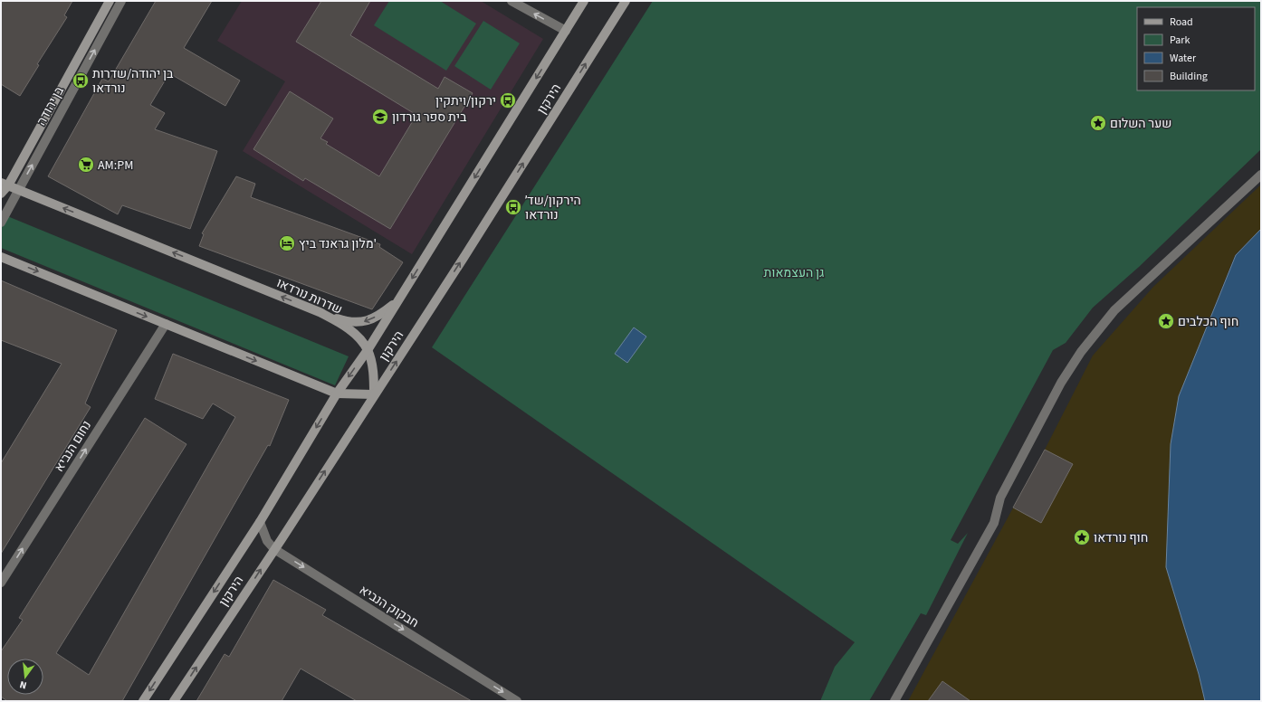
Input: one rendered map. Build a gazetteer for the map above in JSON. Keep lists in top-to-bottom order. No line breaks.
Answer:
{"streets":{"main road":["הירקון","בן יהודה","שדרות נורדאו"],"street":["נחום הנביא","חבקוק הנביא"]},"crossings":[["הירקון","שדרות נורדאו"],["הירקון","חבקוק הנביא"],["בן יהודה","שדרות נורדאו"]],"one_way":["נחום הנביא","חבקוק הנביא"],"parks":["גן העצמאות"],"places":{"bus stop":["בן יהודה/שדרות נורדאו","ירקון/ויתקין","הירקון/שד׳ נורדאו"],"school or university":["בית ספר גורדון"],"place":["שער השלום","חוף הכלבים","חוף נורדאו"],"supermarket":["AM:PM"],"hotel":["מלון גראנד ביץ'"]},"legend":["Road","Park","Water","Building"],"north":"bottom"}
